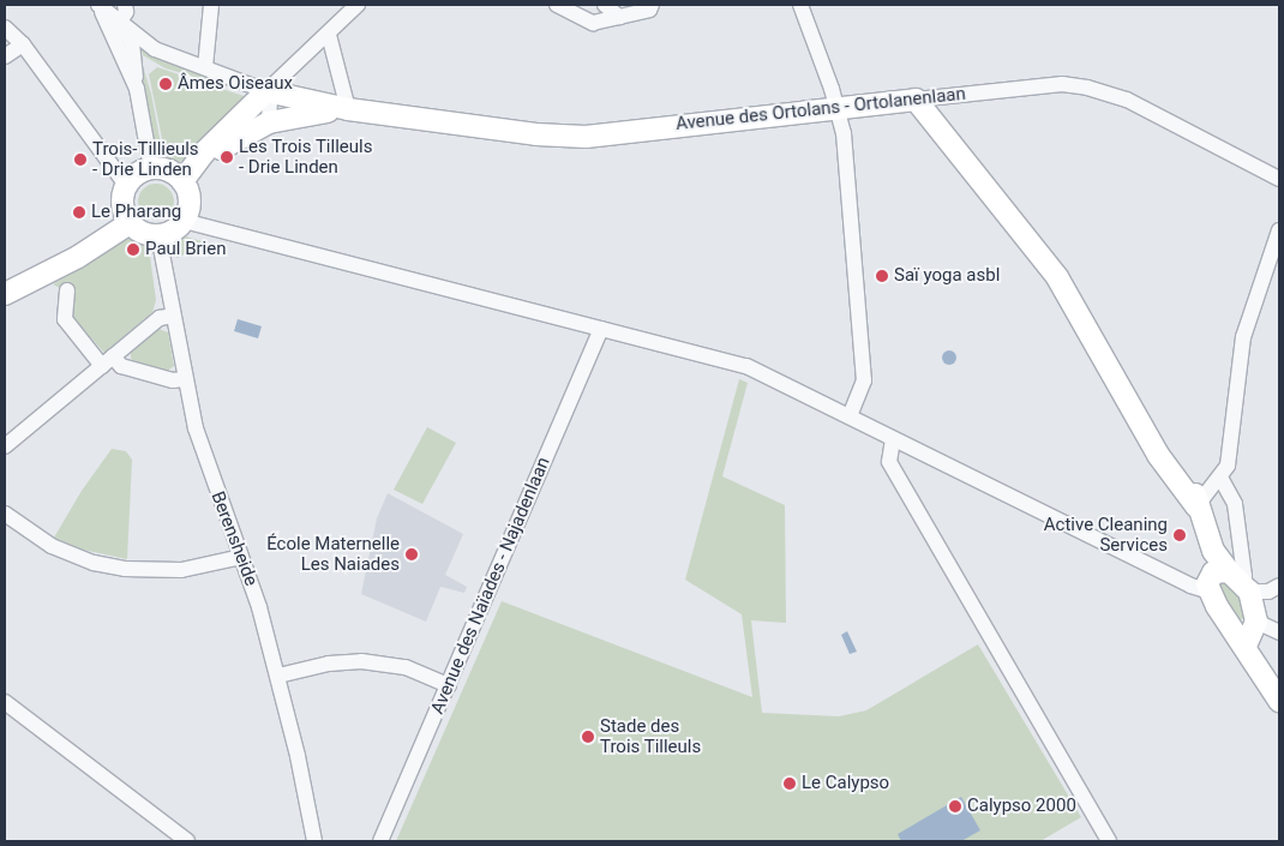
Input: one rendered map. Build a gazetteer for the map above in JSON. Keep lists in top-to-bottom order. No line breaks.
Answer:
{"streets":{"street":["Avenue des Ortolans - Ortolanenlaan","Berensheide","Avenue des Naïades - Najadenlaan"]},"crossings":[["Avenue des Ortolans - Ortolanenlaan","Berensheide"]],"places":["Âmes Oiseaux","Les Trois Tilleuls - Drie Linden","Trois-Tillieuls - Drie Linden","Le Pharang","Paul Brien","Saï yoga asbl","Active Cleaning Services","École Maternelle Les Naiades","Stade des Trois Tilleuls","Le Calypso","Calypso 2000"]}
